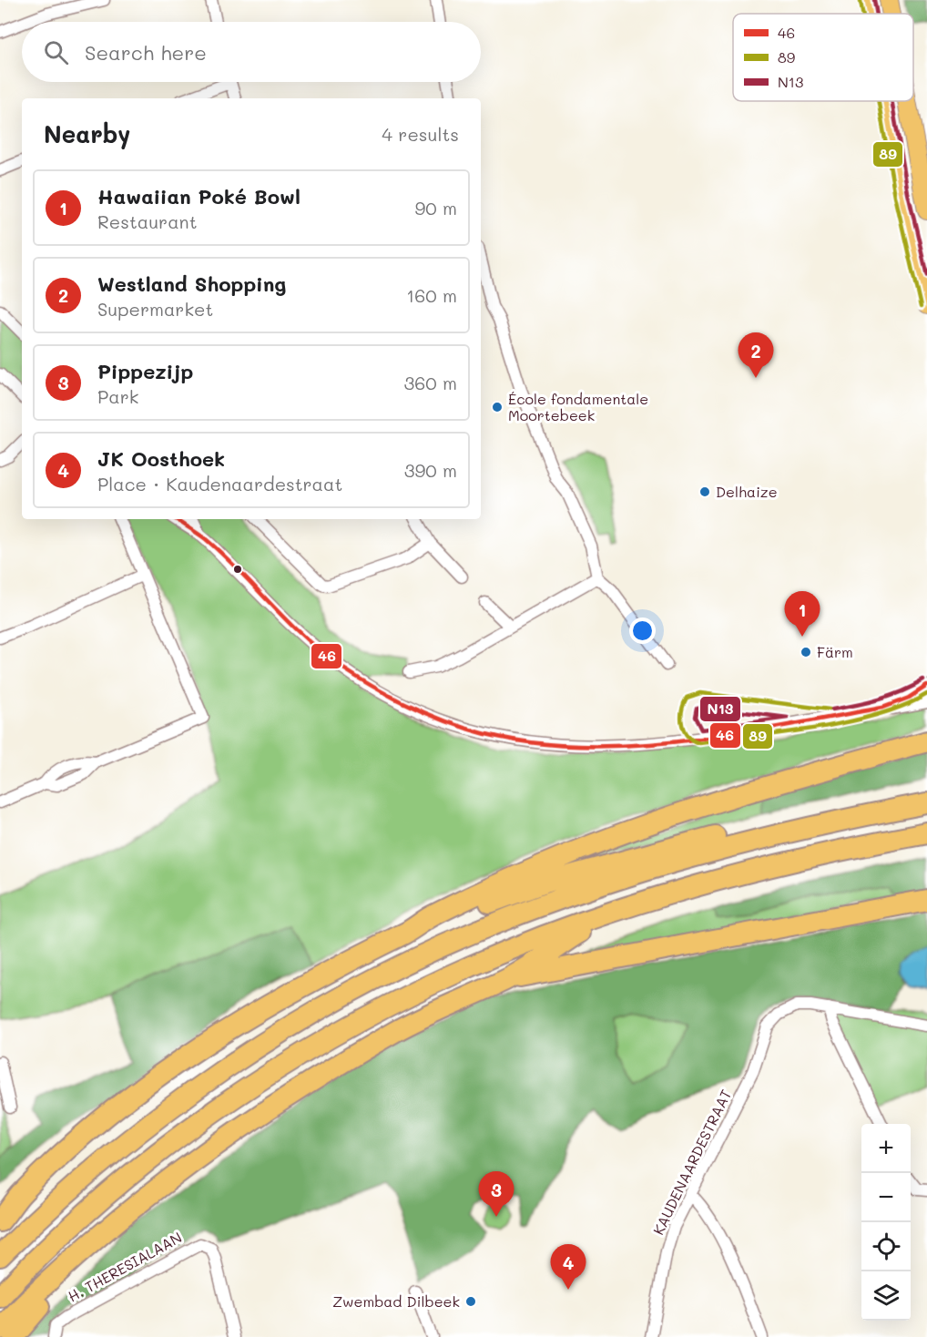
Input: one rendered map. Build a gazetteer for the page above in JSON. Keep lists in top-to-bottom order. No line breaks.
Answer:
{"streets":{"street":["KAUDENAARDESTRAAT","H. THERESIALAAN"]},"places":["École fondamentale Moortebeek","Delhaize","Färm","Zwembad Dilbeek"],"lines":["transit line N13","transit line 89","transit line 46"],"legend":["46","89","N13"],"page":{"search":"Search here","heading":["Nearby","4 results"],"list":[{"mark":"1","name":"Hawaiian Poké Bowl","note":"Restaurant","value":"90 m"},{"mark":"2","name":"Westland Shopping","note":"Supermarket","value":"160 m"},{"mark":"3","name":"Pippezijp","note":"Park","value":"360 m"},{"mark":"4","name":"JK Oosthoek","note":"Place · Kaudenaardestraat","value":"390 m"}],"pins":["2","1","3","4"],"map_buttons":["+","−"]}}
